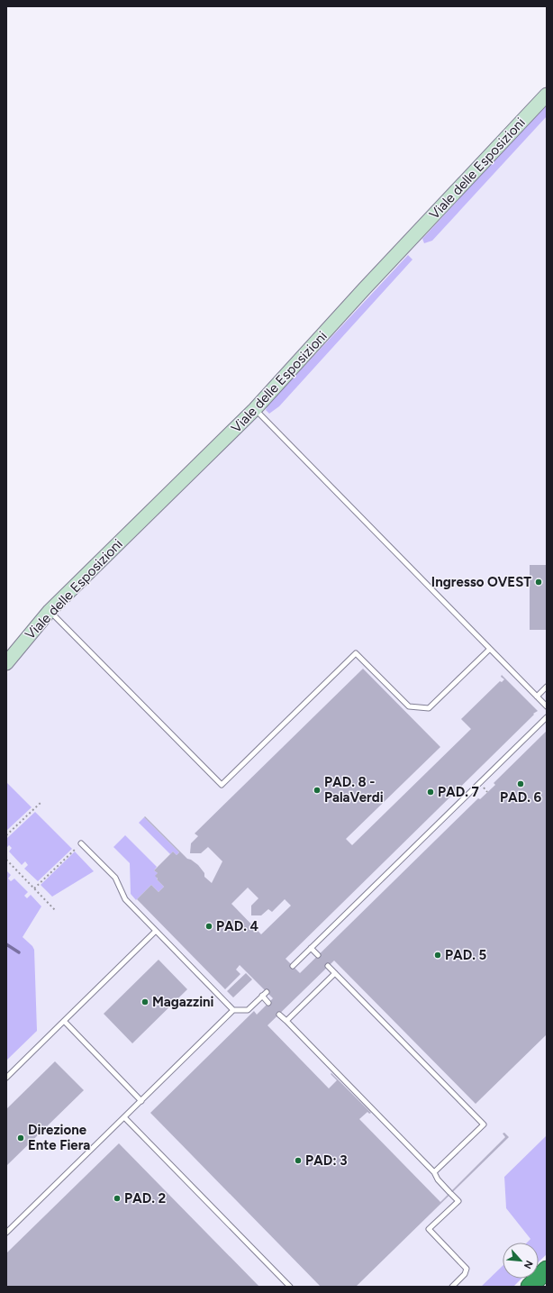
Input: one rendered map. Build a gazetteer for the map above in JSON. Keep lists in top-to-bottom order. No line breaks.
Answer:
{"streets":{"street":["Viale delle Esposizioni"]},"places":["Ingresso OVEST","PAD. 6","PAD. 8 - PalaVerdi","PAD. 7","PAD. 4","PAD. 5","Magazzini","Direzione Ente Fiera","PAD: 3","PAD. 2"],"north":"bottom right"}
